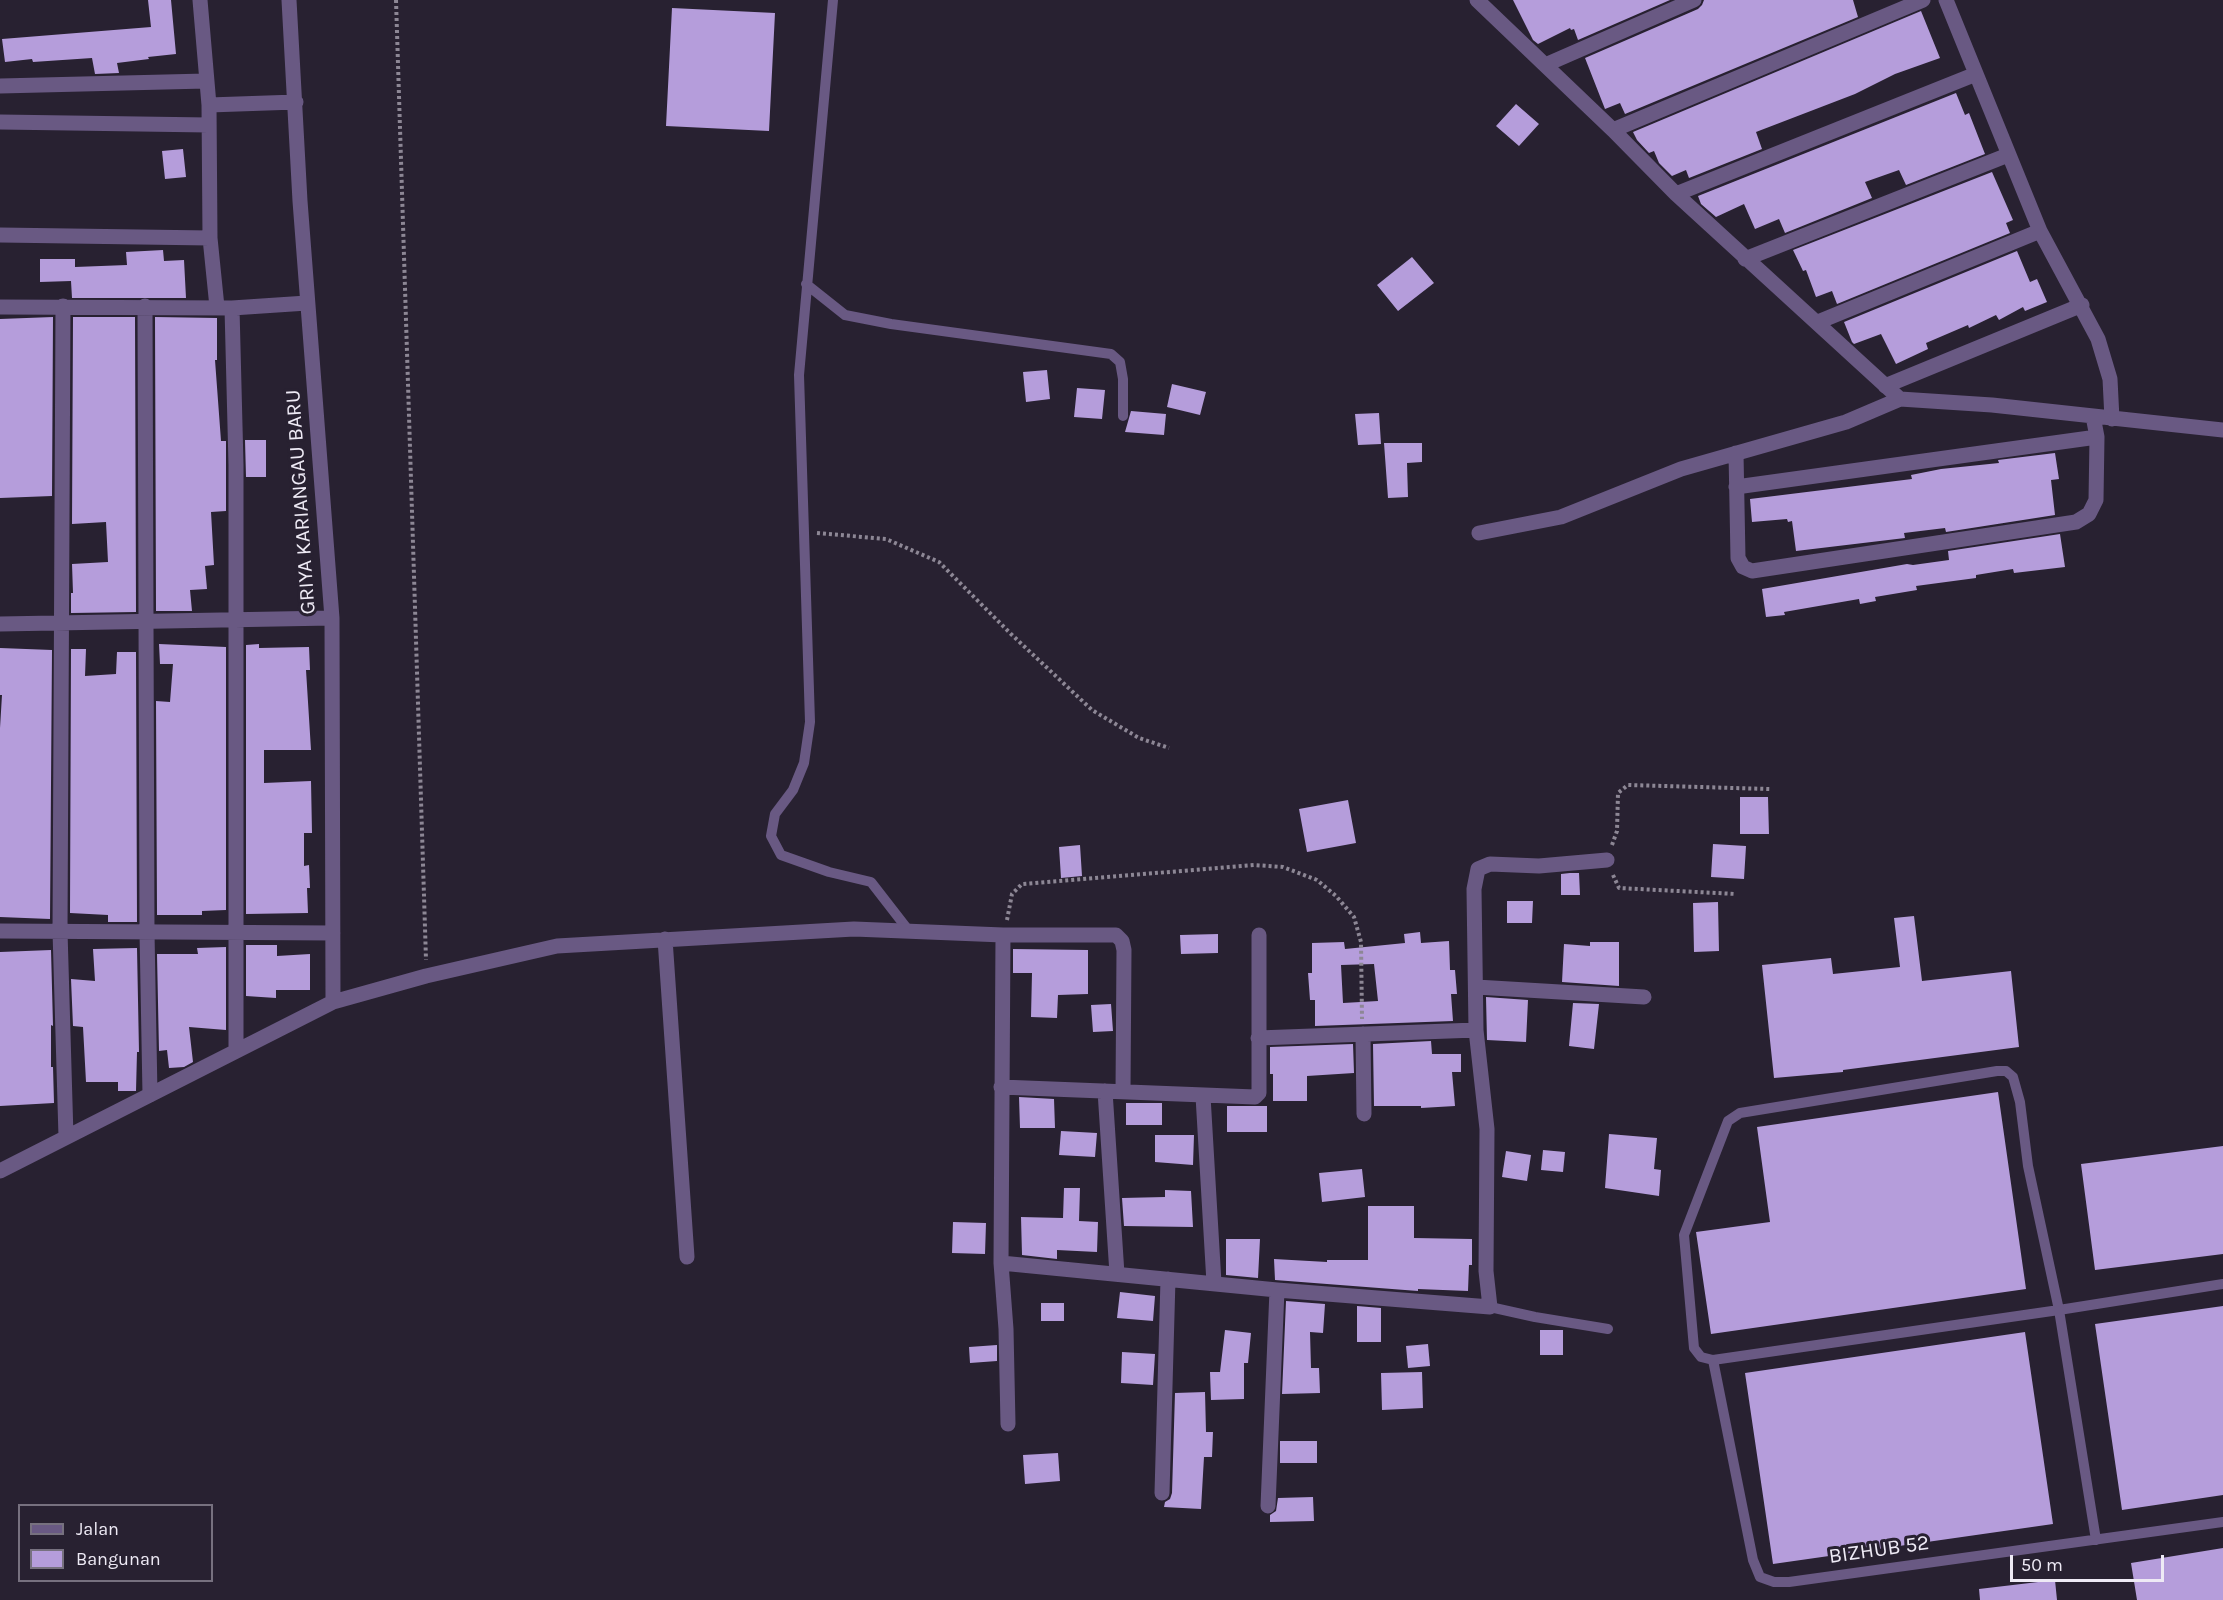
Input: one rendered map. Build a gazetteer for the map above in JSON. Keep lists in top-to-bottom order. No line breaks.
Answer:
{"streets":{"street":["GRIYA KARIANGAU BARU"],"lane":["BIZHUB 52"]},"legend":["Jalan","Bangunan"],"scale_bar":"50 m"}
